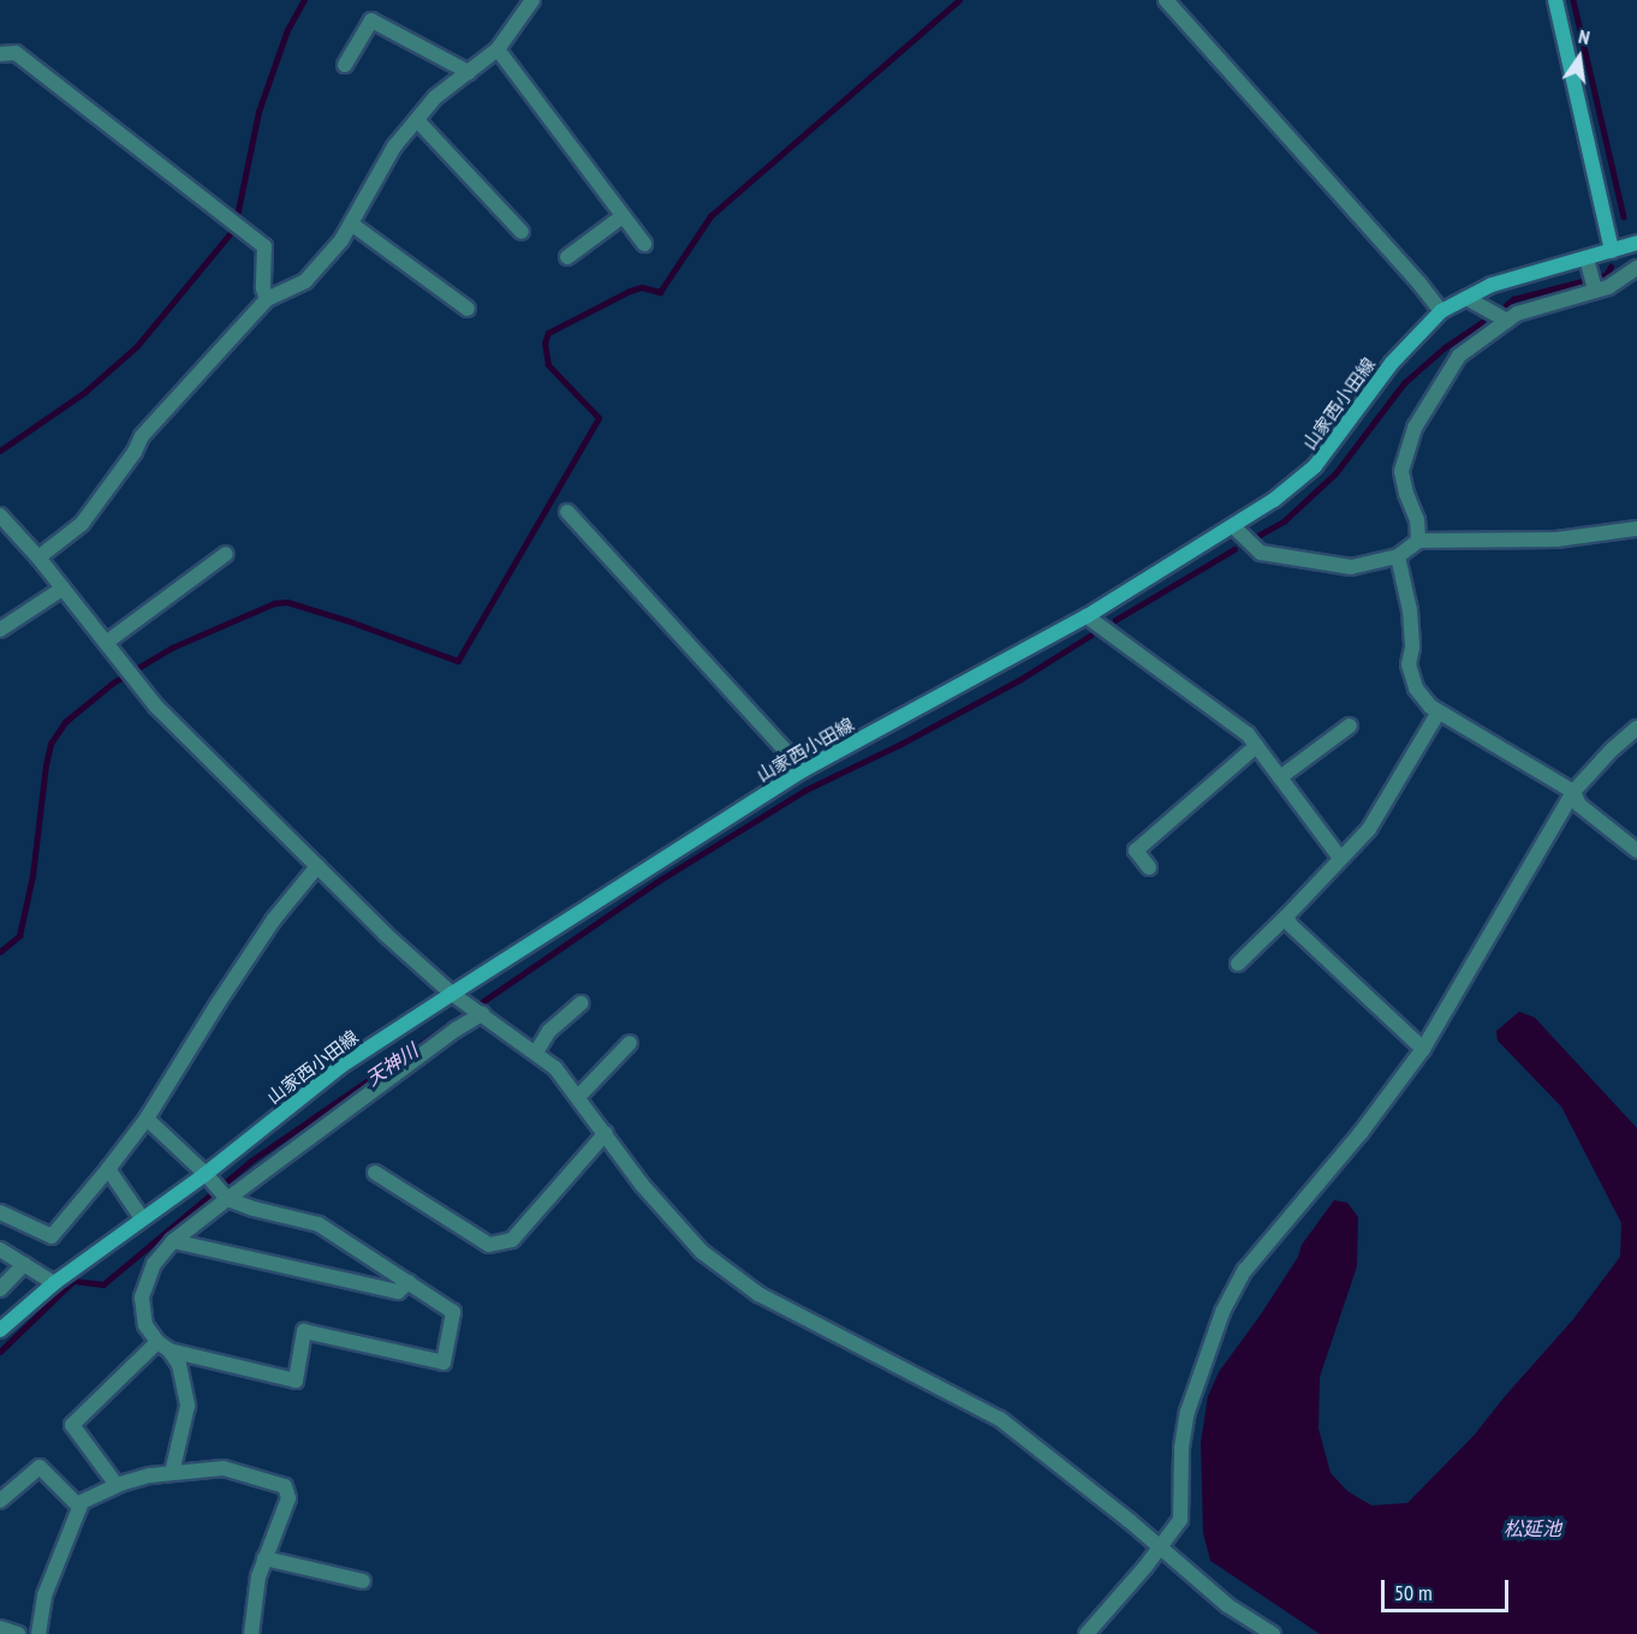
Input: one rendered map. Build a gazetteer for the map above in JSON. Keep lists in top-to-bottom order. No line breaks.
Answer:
{"streets":{"main road":["山家西小田線"]},"water":["天神川","松延池"],"scale_bar":"50 m","north":"top"}
